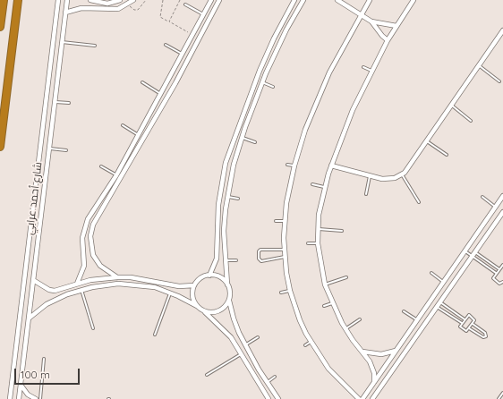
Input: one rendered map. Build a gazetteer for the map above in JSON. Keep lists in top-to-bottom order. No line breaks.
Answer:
{"streets":{"street":["شارع أحمد عرابي"]},"scale_bar":"100 m"}
